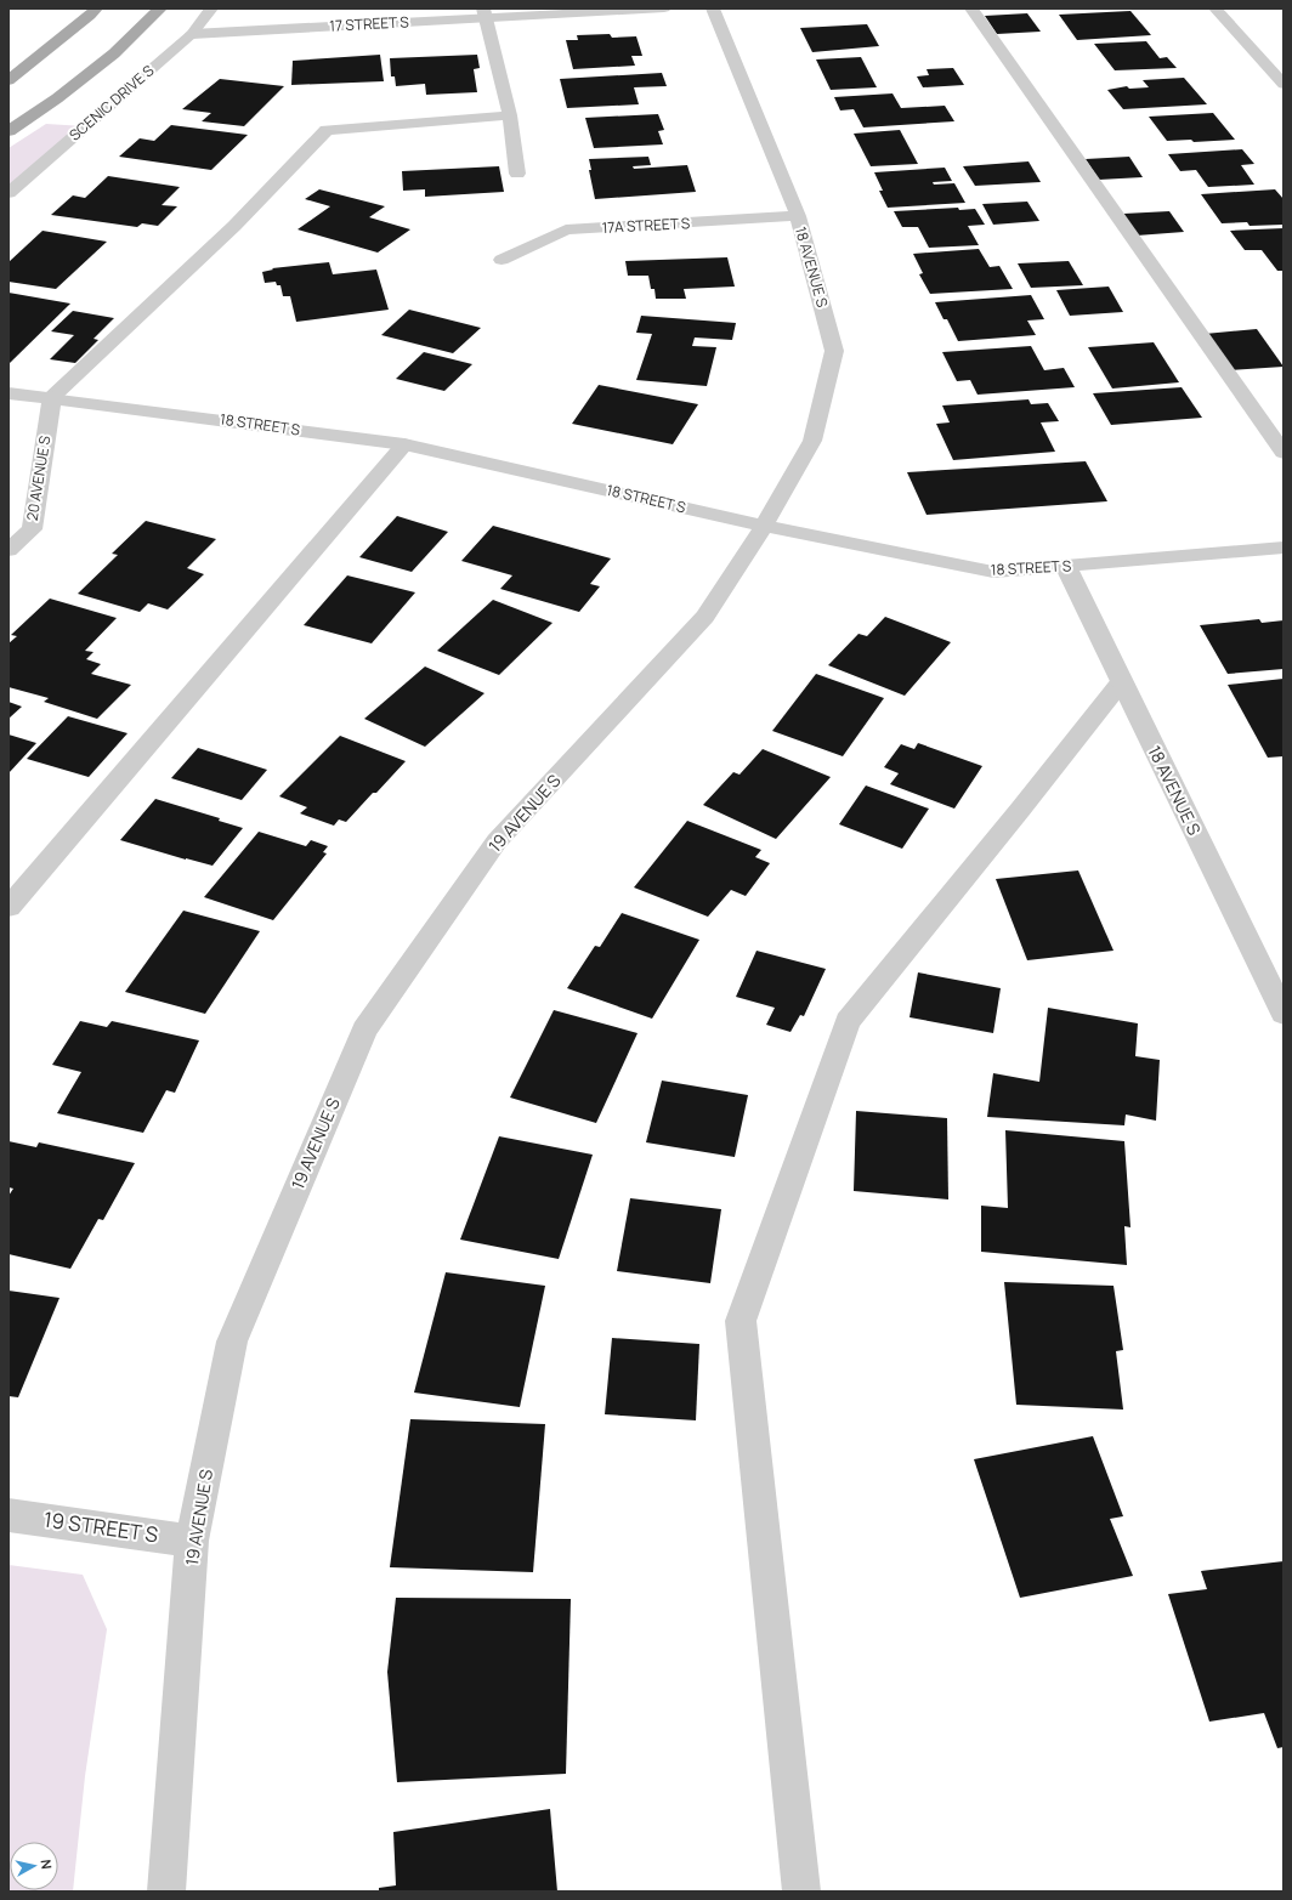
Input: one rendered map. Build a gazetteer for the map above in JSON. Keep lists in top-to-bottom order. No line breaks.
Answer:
{"streets":{"street":["17 STREET S","SCENIC DRIVE S","17A STREET S","18 AVENUE S","18 STREET S","20 AVENUE S","19 AVENUE S","19 STREET S"]},"crossings":[["17 STREET S","SCENIC DRIVE S"],["17A STREET S","18 AVENUE S"],["18 AVENUE S","18 STREET S"],["18 AVENUE S","19 AVENUE S"],["18 STREET S","20 AVENUE S"],["18 STREET S","19 AVENUE S"],["19 AVENUE S","19 STREET S"]],"north":"right"}
